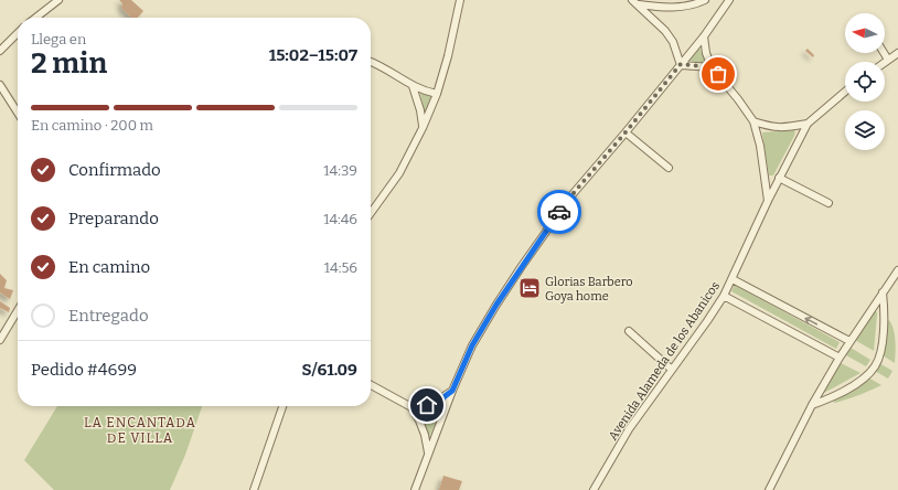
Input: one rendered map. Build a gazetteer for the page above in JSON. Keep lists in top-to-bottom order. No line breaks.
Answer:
{"streets":{"street":["Avenida Alameda de los Abanicos"]},"districts":["LA ENCANTADA DE VILLA"],"places":{"hotel":["Glorias Barbero Goya home"]},"north":"left","page":{"heading":["2 min","Llega en","15:02–15:07"],"panel":["Pedido #4699","S/61.09"],"bar":"En camino · 200 m","list":[["Confirmado","14:39"],["Preparando","14:46"],["En camino","14:56"],"Entregado"]}}
